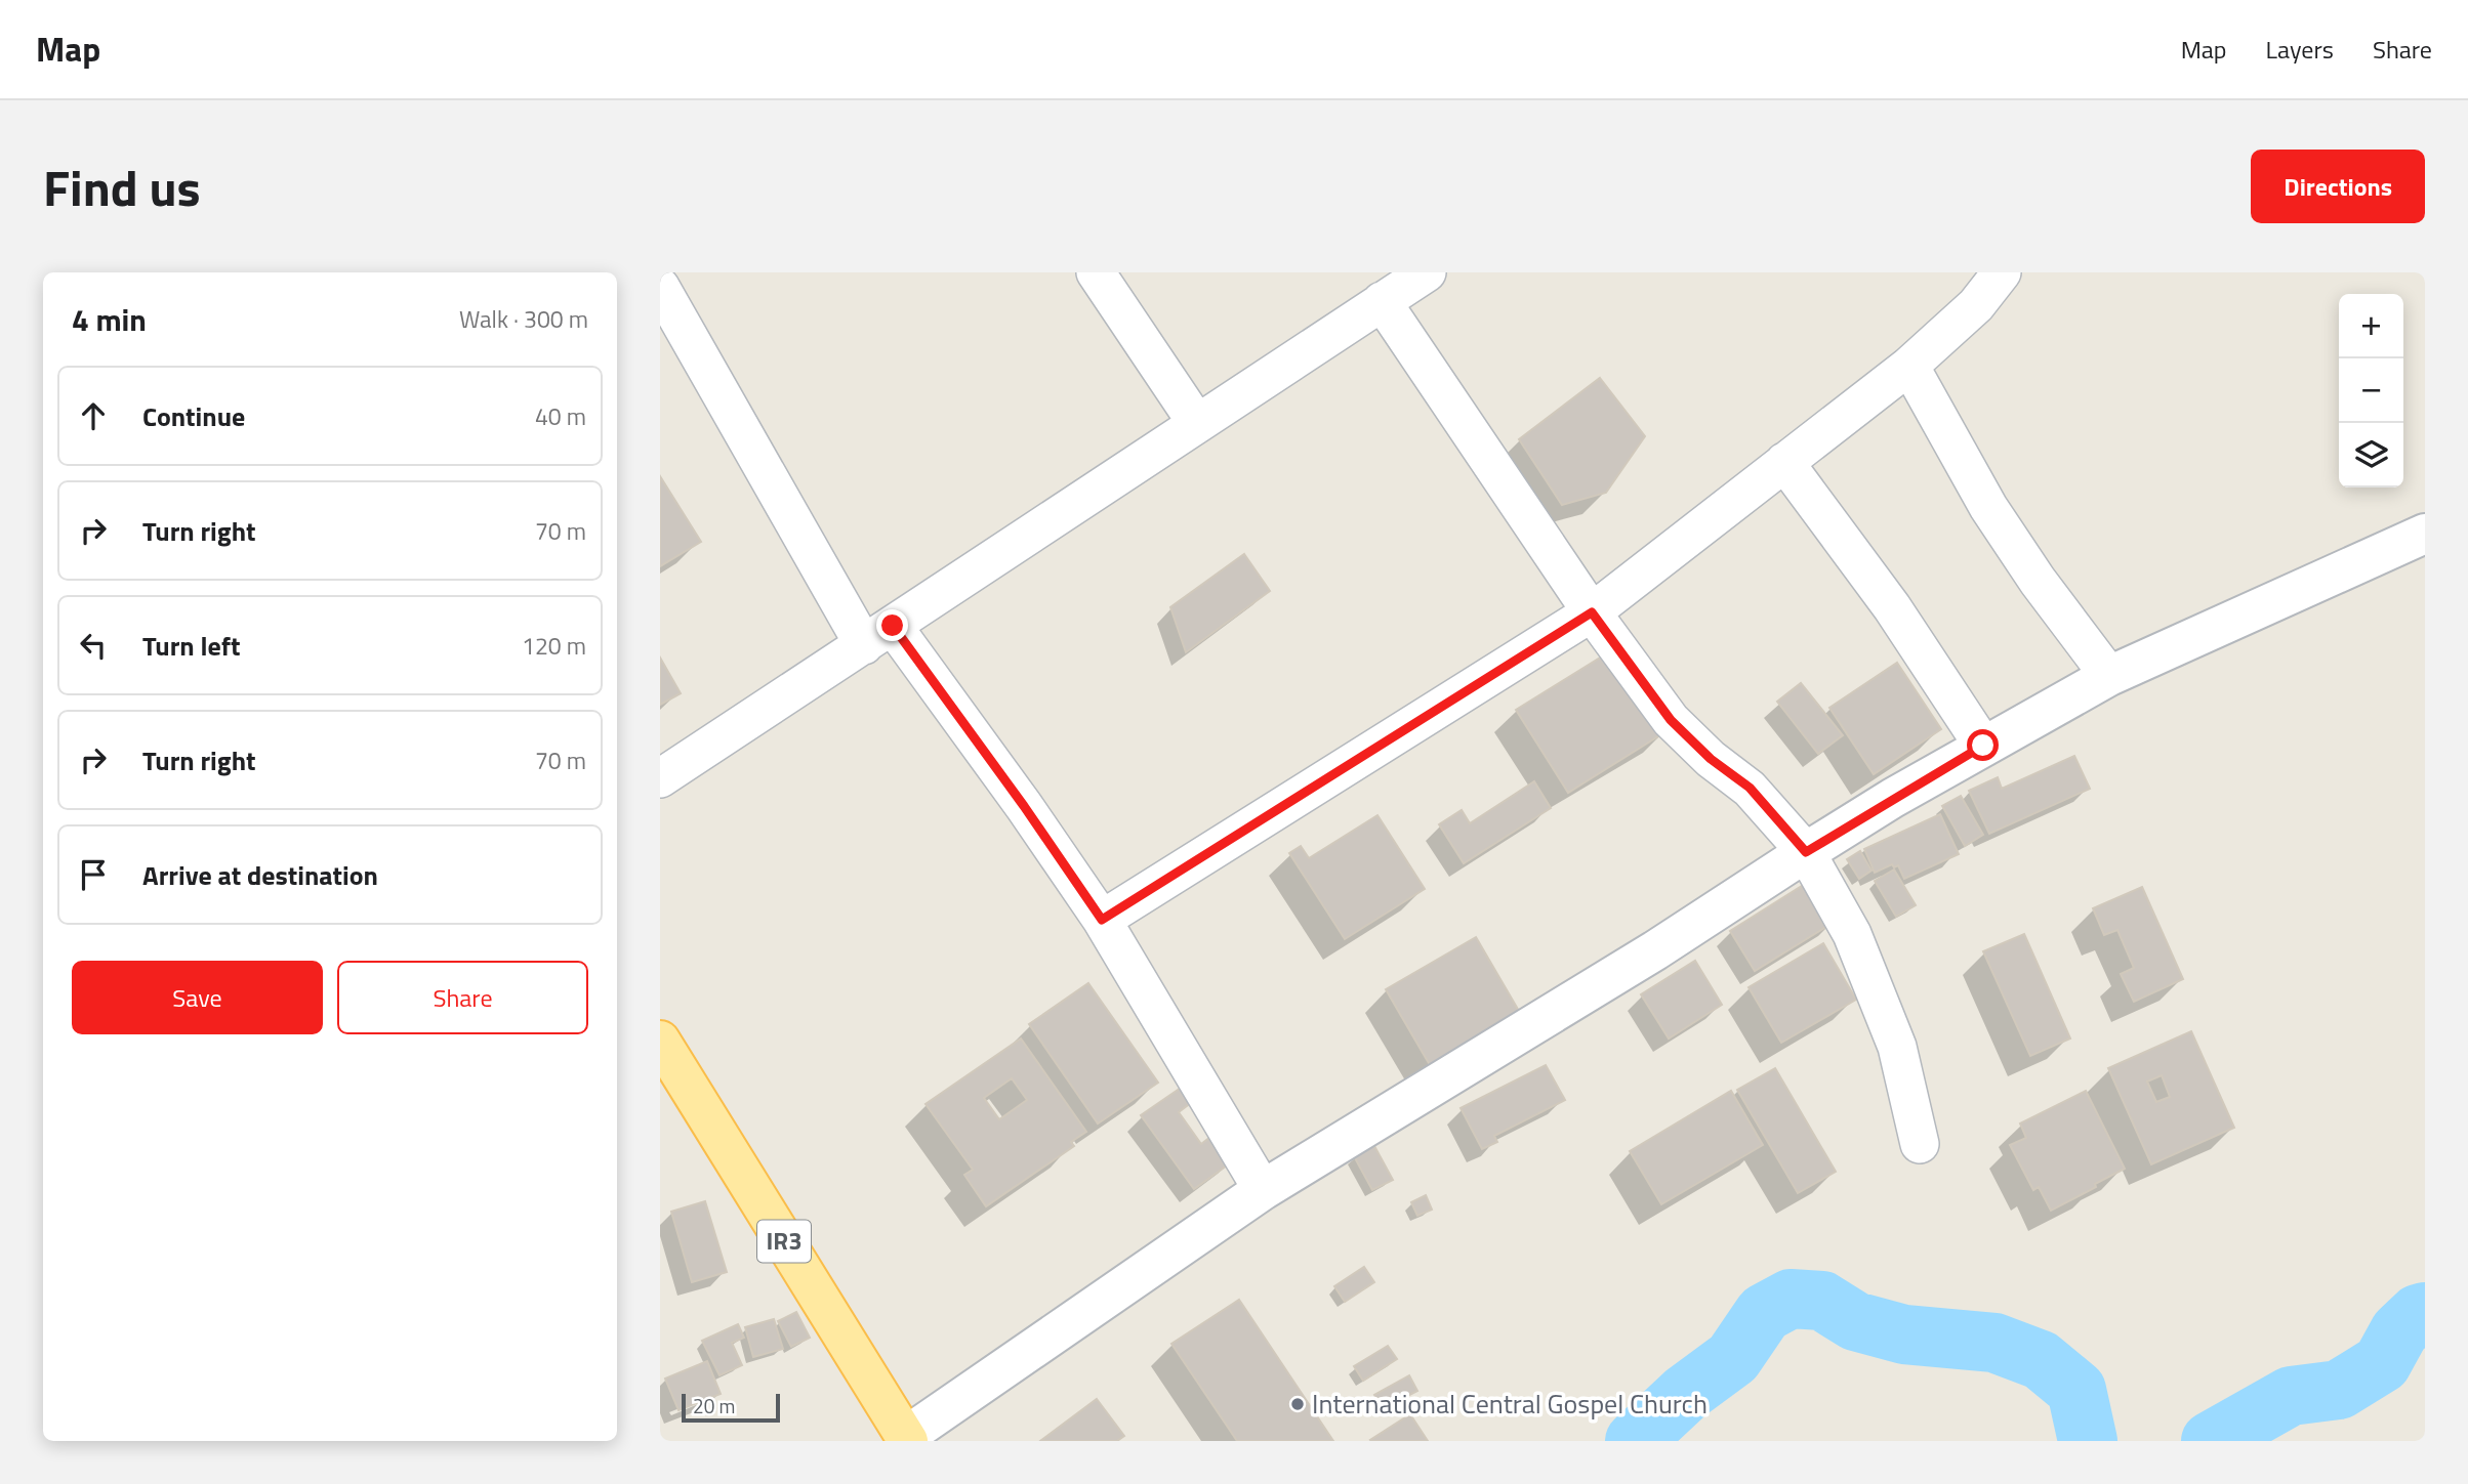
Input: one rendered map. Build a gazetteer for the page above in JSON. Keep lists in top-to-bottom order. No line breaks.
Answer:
{"streets":{"main road":["IR3"]},"places":["International Central Gospel Church"],"scale_bar":"20 m","page":{"header":"Map","nav":["Map","Layers","Share"],"title":"Find us","buttons":["Directions",["Save","Share"]],"heading":["4 min","Walk · 300 m"],"map_buttons":["+","−"],"list":[["Continue","40 m"],["Turn right","70 m"],["Turn left","120 m"],["Turn right","70 m"],"Arrive at destination"],"scale":"20 m"}}
